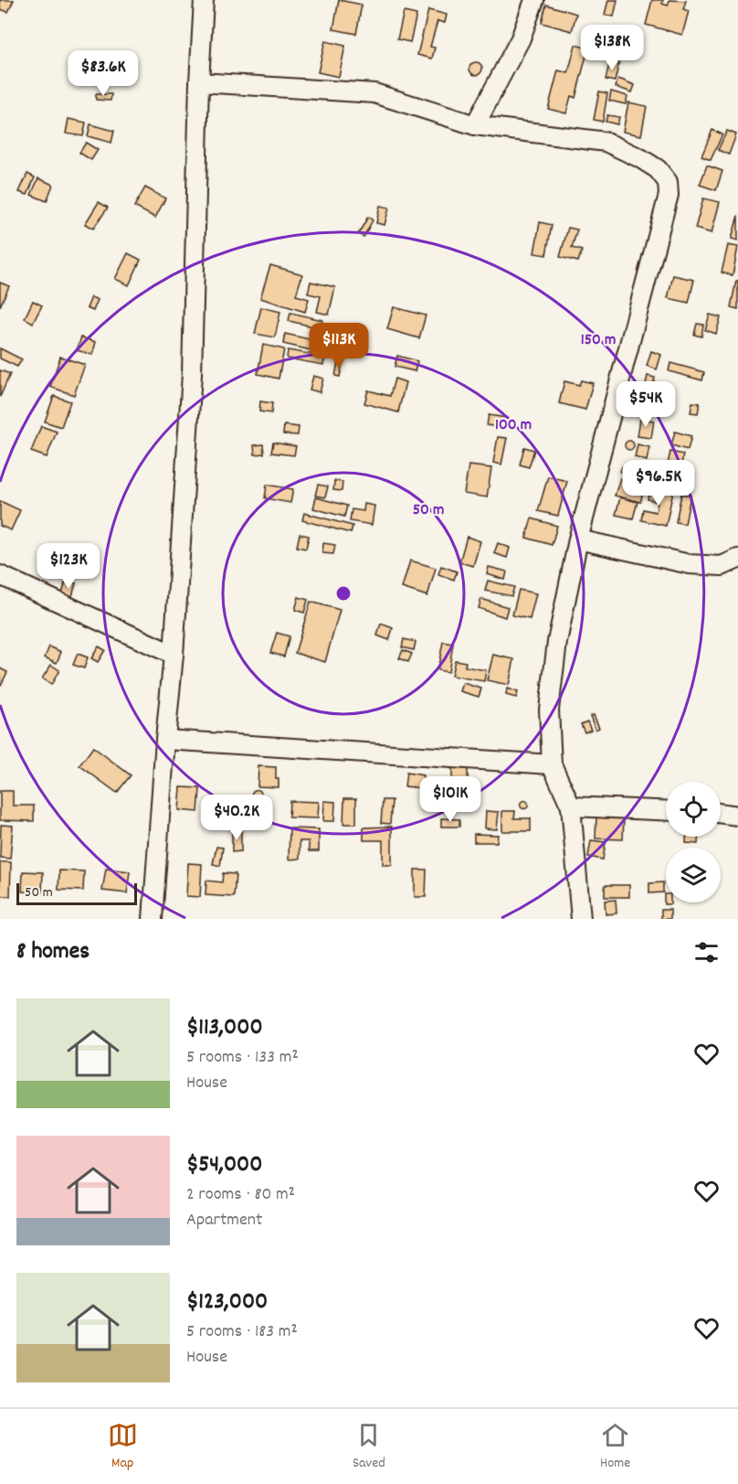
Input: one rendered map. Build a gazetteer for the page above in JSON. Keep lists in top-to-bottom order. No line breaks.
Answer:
{"scale_bar":"50 m","page":{"price":["$138K","$83.6K","$113K","$54K","$96.5K","$123K","$101K","$40.2K"],"scale":"50 m","heading":"8 homes","list":[{"name":"$113,000","note":"5 rooms · 133 m² · House"},{"name":"$54,000","note":"2 rooms · 80 m² · Apartment"},{"name":"$123,000","note":"5 rooms · 183 m² · House"}],"tabs":["Map","Saved","Home"]},"rings":["150 m","100 m","50 m"]}
